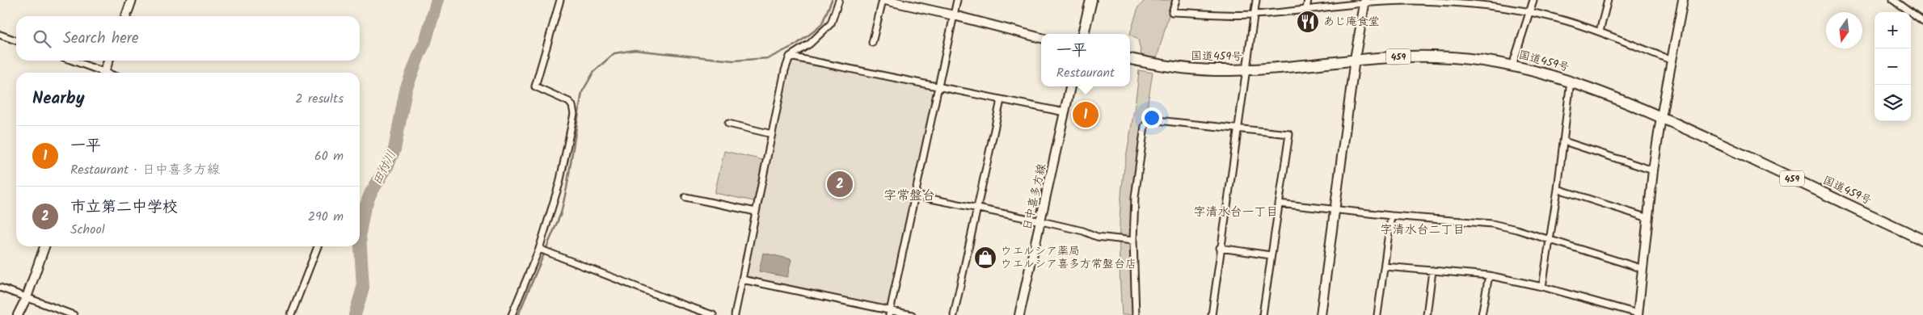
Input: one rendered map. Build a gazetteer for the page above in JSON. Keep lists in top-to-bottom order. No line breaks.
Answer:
{"streets":{"highway":["国道459号","459"],"street":["日中喜多方線"]},"districts":["字常盤台","字清水台一丁目","字清水台二丁目"],"water":["田付川"],"places":{"restaurant":["あじ庵食堂"],"shop":["ウエルシア薬局 ウエルシア喜多方常盤台店"]},"north":"bottom","page":{"map_buttons":["+","−"],"search":"Search here","popup":["一平","Restaurant"],"heading":["Nearby","2 results"],"pins":["1","2"],"list":[{"mark":"1","name":"一平","note":"Restaurant · 日中喜多方線","value":"60 m"},{"mark":"2","name":"市立第二中学校","note":"School","value":"290 m"}]}}
